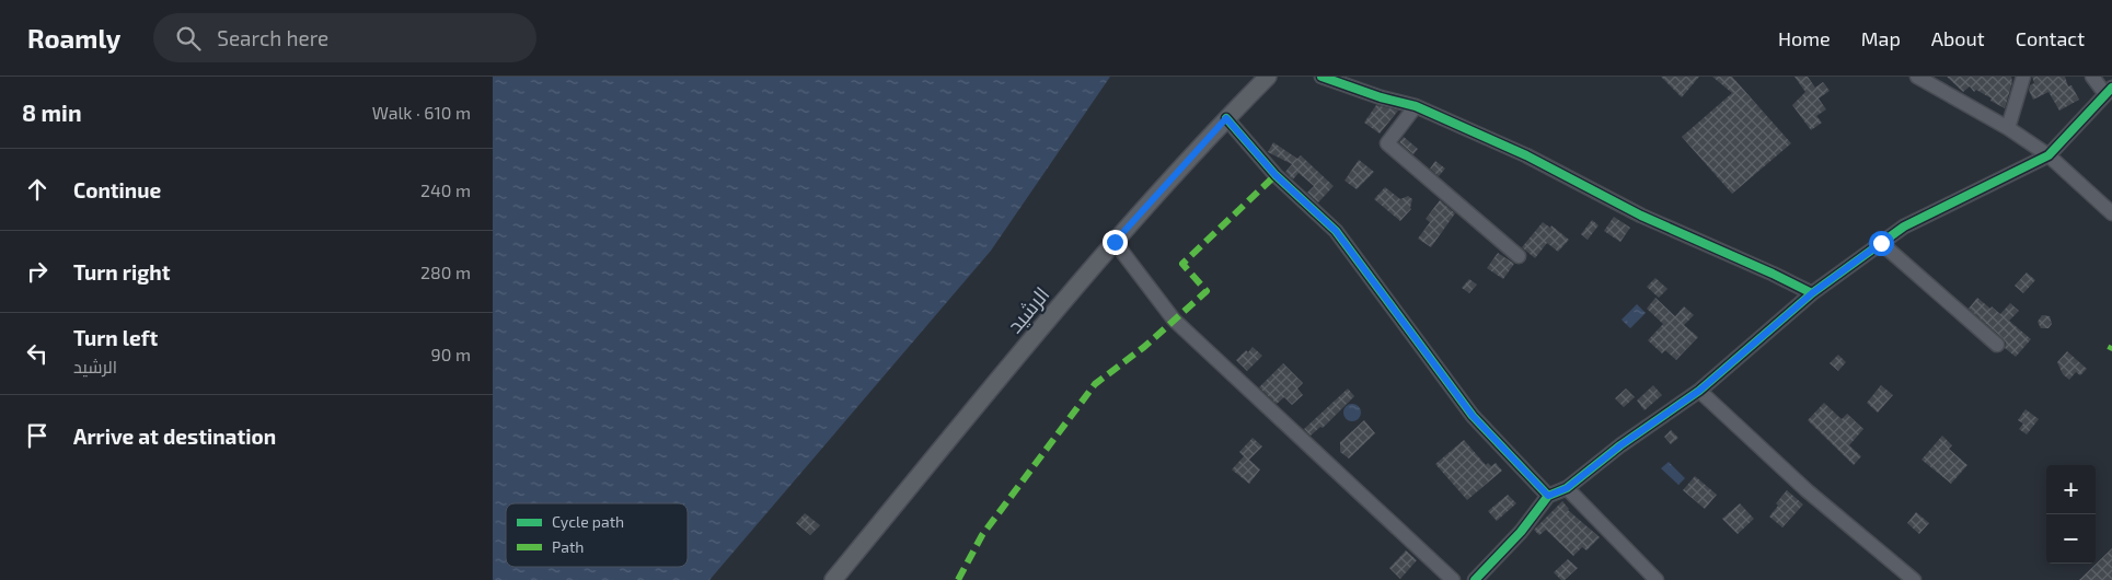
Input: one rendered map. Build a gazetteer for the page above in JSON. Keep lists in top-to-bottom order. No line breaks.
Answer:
{"streets":{"main road":["الرشيد"]},"legend":["Cycle path","Path"],"page":{"header":"Roamly","search":"Search here","nav":["Home","Map","About","Contact"],"heading":["8 min","Walk · 610 m"],"list":[["Continue","240 m"],["Turn right","280 m"],["Turn left","الرشيد","90 m"],"Arrive at destination"],"map_buttons":["+","−"]}}
